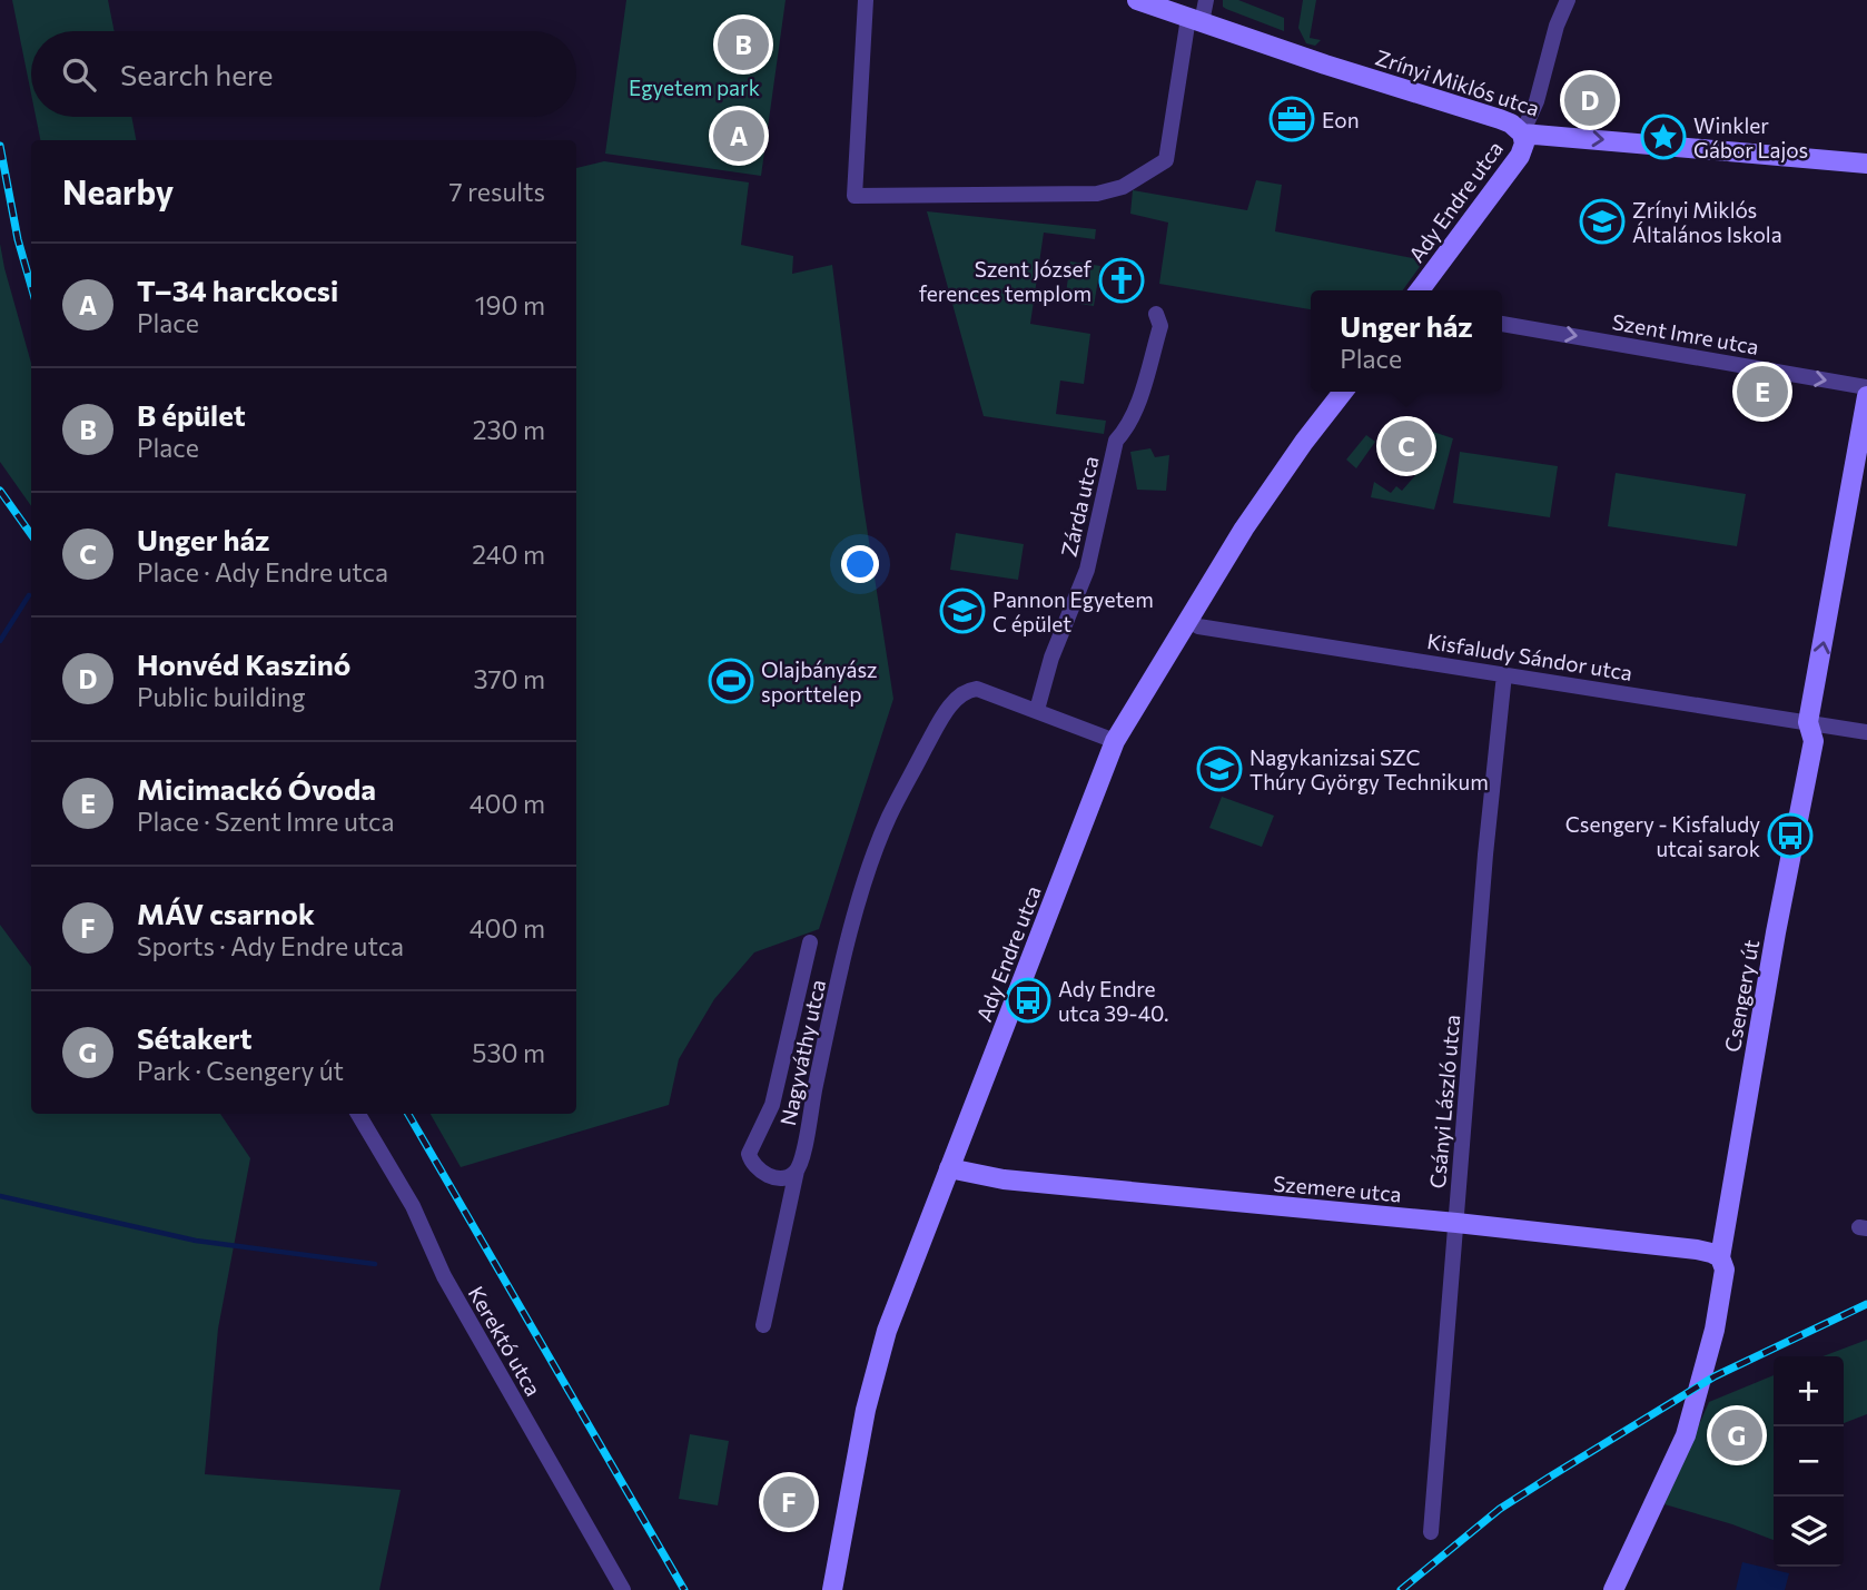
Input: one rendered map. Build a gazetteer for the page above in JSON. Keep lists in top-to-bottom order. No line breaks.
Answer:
{"streets":{"main road":["Zrínyi Miklós utca","Ady Endre utca","Csengery út","Szemere utca"],"street":["Szent Imre utca","Zárda utca","Kisfaludy Sándor utca","Nagyváthy utca","Csányi László utca","Kerektó utca"]},"crossings":[["Zrínyi Miklós utca","Ady Endre utca"],["Ady Endre utca","Kisfaludy Sándor utca"],["Ady Endre utca","Szemere utca"],["Zárda utca","Nagyváthy utca"],["Kisfaludy Sándor utca","Csengery út"],["Kisfaludy Sándor utca","Csányi László utca"],["Csengery út","Szemere utca"],["Csányi László utca","Szemere utca"]],"one_way":["Zrínyi Miklós utca","Szent Imre utca"],"parks":["Egyetem park"],"places":{"office":["Eon"],"place":["Winkler Gábor Lajos"],"school or university":["Zrínyi Miklós Általános Iskola","Pannon Egyetem C épület","Nagykanizsai SZC Thúry György Technikum"],"church":["Szent József ferences templom"],"sports":["Olajbányász sporttelep"],"bus stop":["Csengery - Kisfaludy utcai sarok","Ady Endre utca 39-40."]},"page":{"pins":["B","D","A","E","C","G","F"],"search":"Search here","heading":["Nearby","7 results"],"list":[{"mark":"A","name":"T–34 harckocsi","note":"Place","value":"190 m"},{"mark":"B","name":"B épület","note":"Place","value":"230 m"},{"mark":"C","name":"Unger ház","note":"Place · Ady Endre utca","value":"240 m"},{"mark":"D","name":"Honvéd Kaszinó","note":"Public building","value":"370 m"},{"mark":"E","name":"Micimackó Óvoda","note":"Place · Szent Imre utca","value":"400 m"},{"mark":"F","name":"MÁV csarnok","note":"Sports · Ady Endre utca","value":"400 m"},{"mark":"G","name":"Sétakert","note":"Park · Csengery út","value":"530 m"}],"popup":["Unger ház","Place"],"map_buttons":["+","−"]}}
